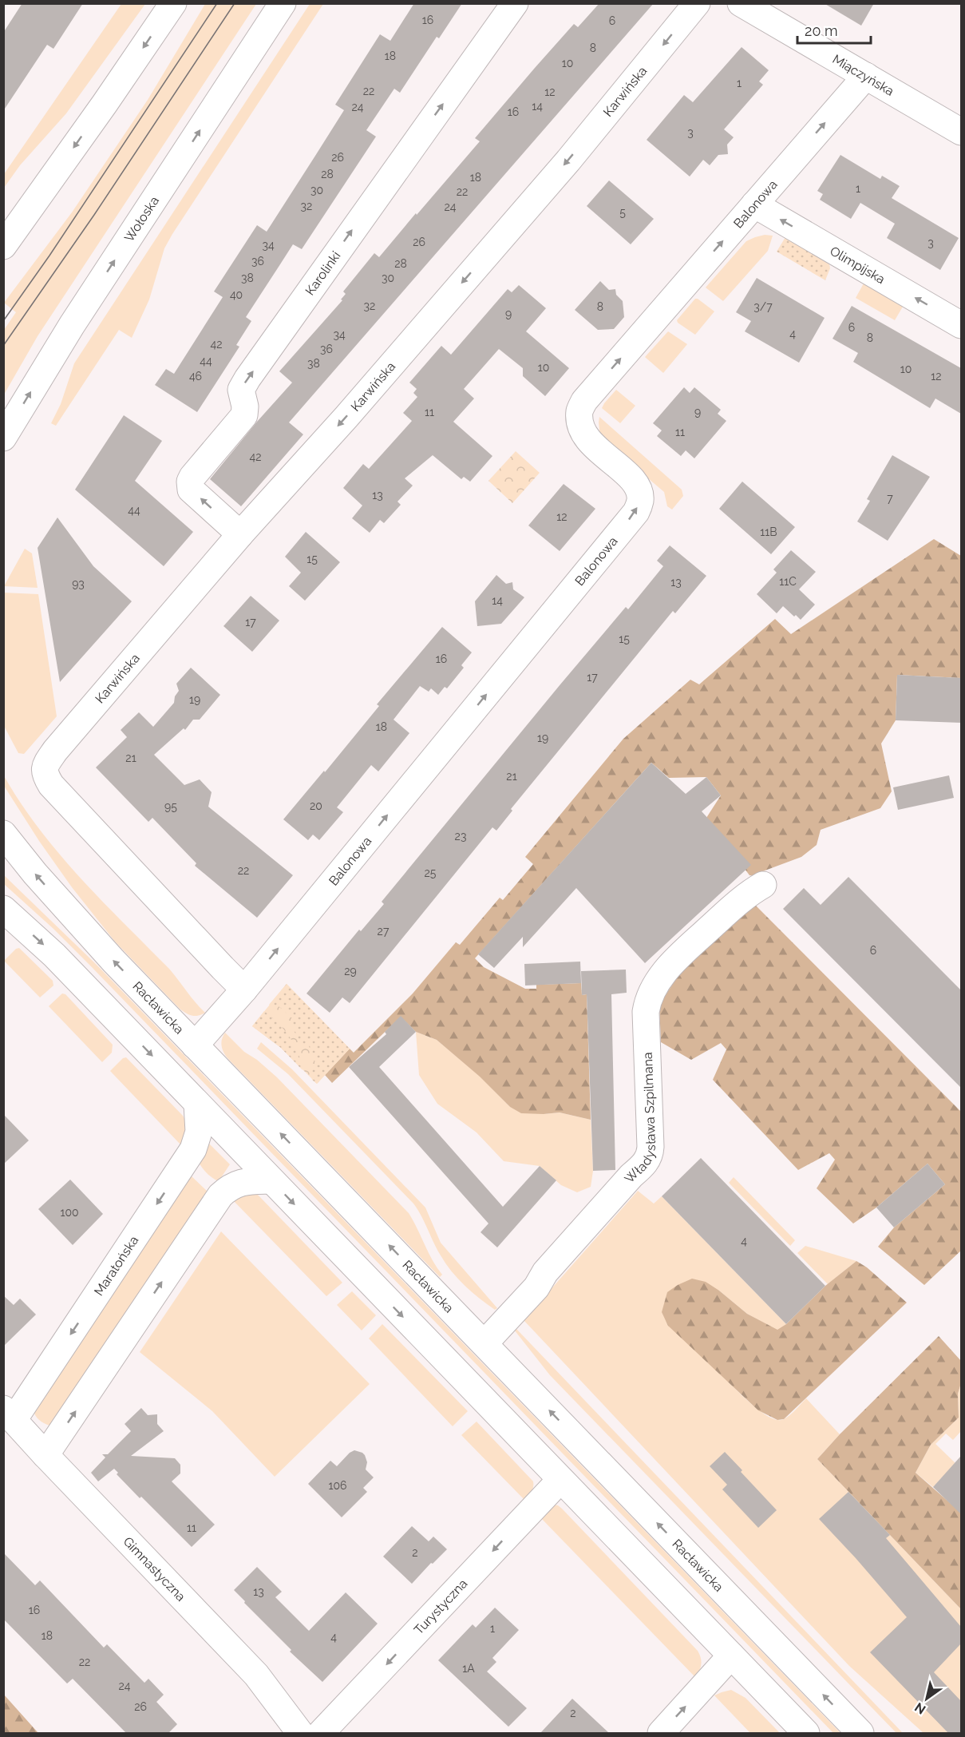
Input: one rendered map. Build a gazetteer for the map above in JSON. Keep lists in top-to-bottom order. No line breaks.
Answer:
{"streets":{"street":["Miączyńska","Karwińska","Balonowa","Wołoska","Olimpijska","Karolinki","Racławicka","Władysława Szpilmana","Maratońska","Gimnastyczna","Turystyczna"]},"crossings":[["Miączyńska","Balonowa"],["Karwińska","Balonowa"],["Karwińska","Karolinki"],["Balonowa","Olimpijska"],["Balonowa","Racławicka"],["Racławicka","Władysława Szpilmana"],["Maratońska","Gimnastyczna"]],"one_way":["Karwińska","Balonowa","Olimpijska","Karolinki","Turystyczna"],"house_numbers":["16","6","8","18","10","1","22","12","14","24","16","3","26","28","18","1","30","22","32","24","5","26","3","34","36","28","38","30","40","32","8","3/7","9","6","4","34","8","42","36","44","38","10","10","46","12","11","9","11","42","13","7","44","12","11B","15","11C","13","93","14","17","15","16","17","19","18","19","21","21","20","95","23","22","25","27","6","29","100","4","106","11","2","13","16","1","18","4","22","1A","24","26","2"],"scale_bar":"20 m","north":"bottom left"}
